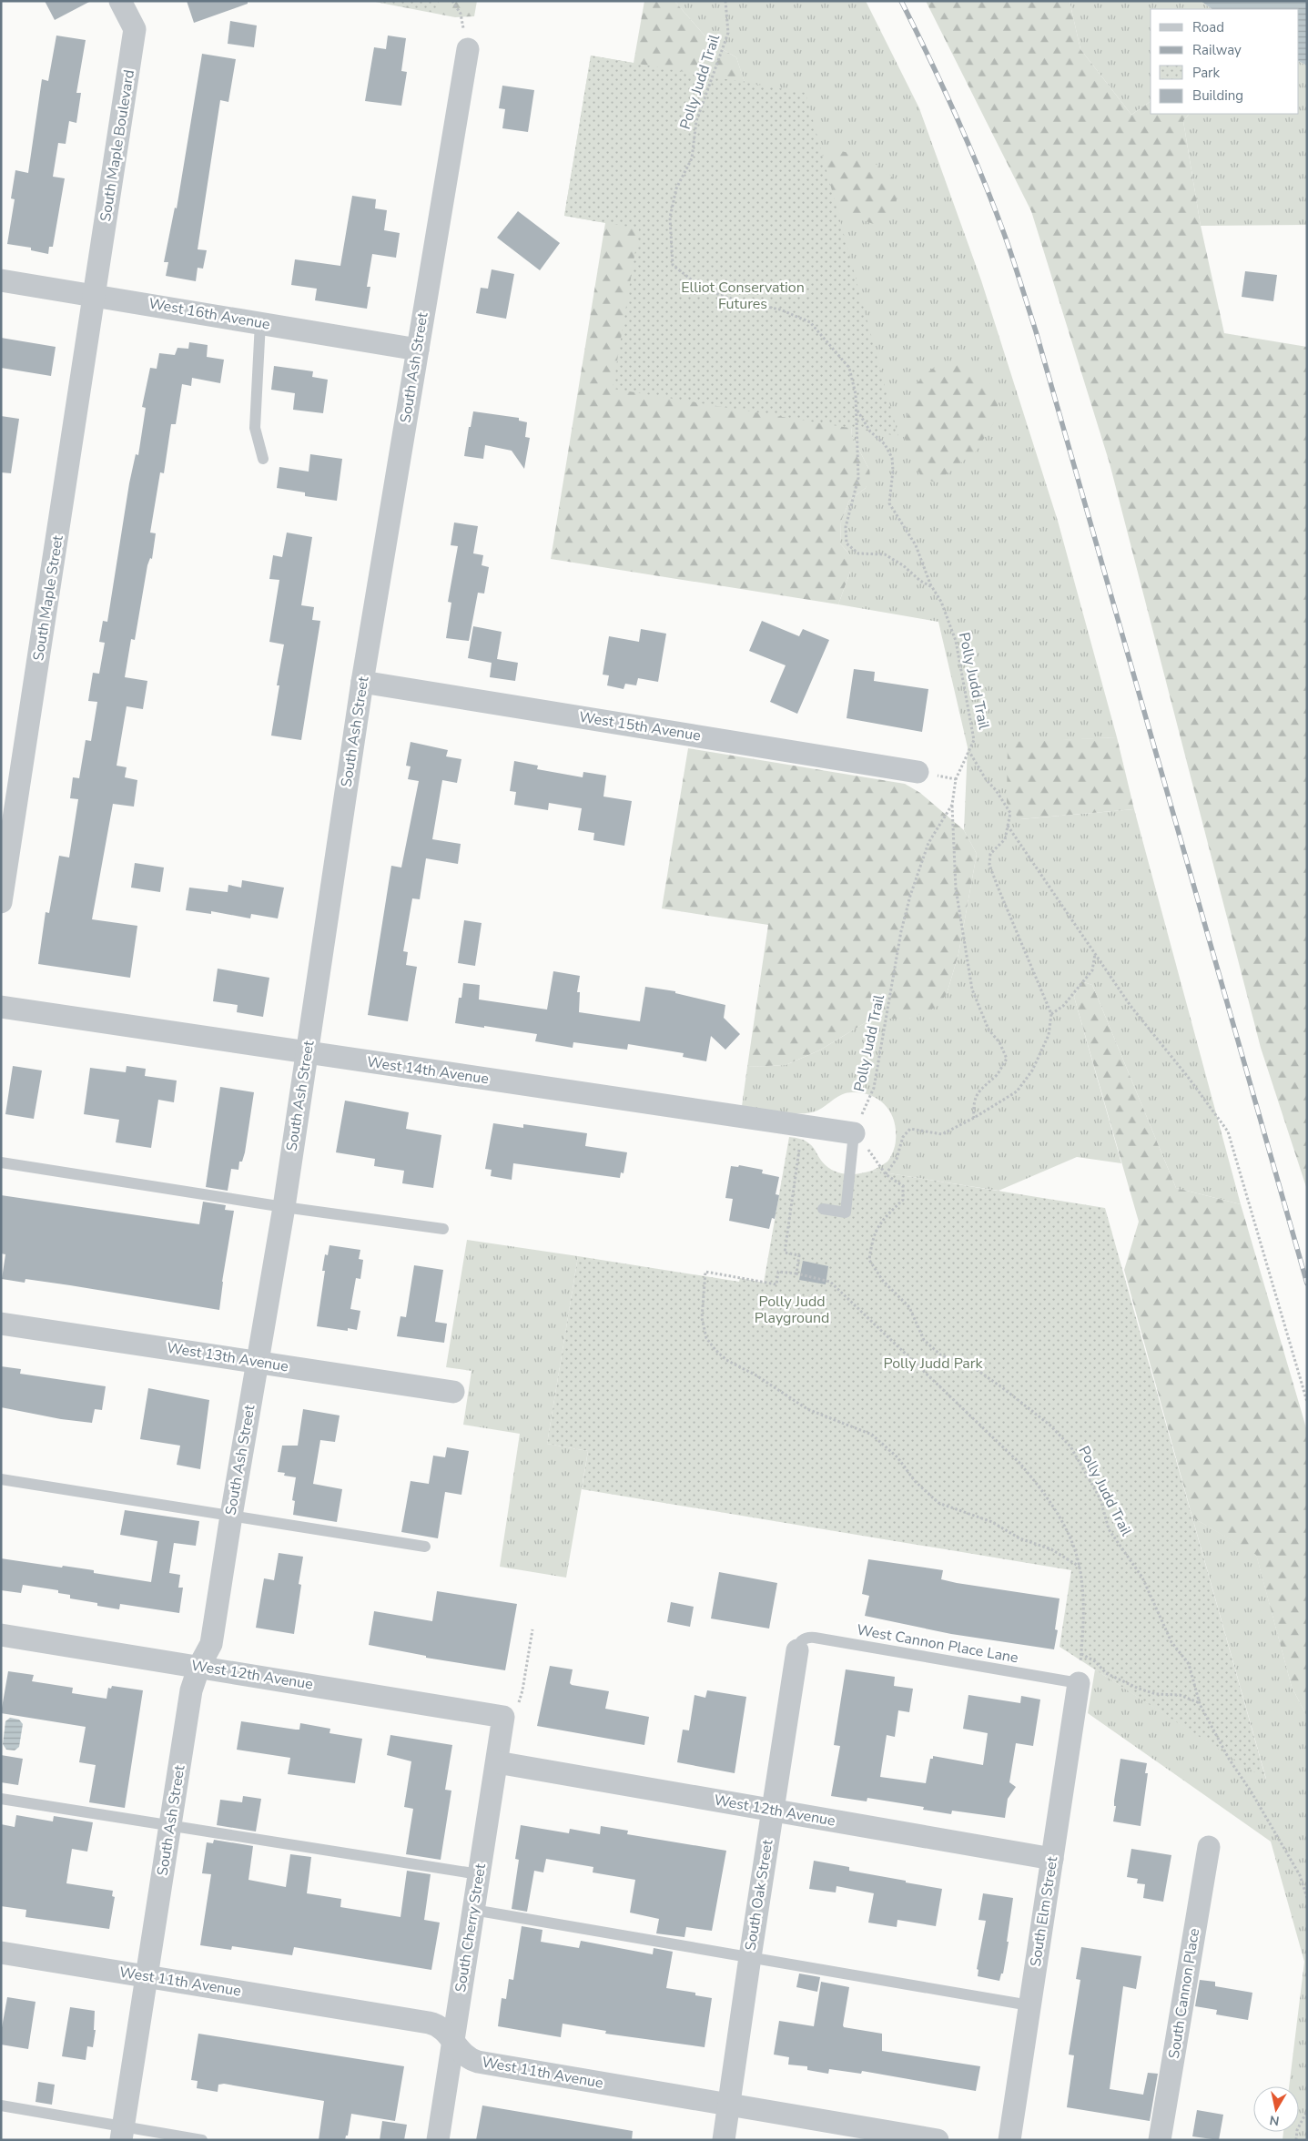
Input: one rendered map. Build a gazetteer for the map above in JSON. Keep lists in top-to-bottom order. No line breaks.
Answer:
{"streets":{"street":["South Maple Boulevard","West 16th Avenue","South Ash Street","South Maple Street","West 15th Avenue","West 14th Avenue","West 13th Avenue","West 12th Avenue","South Oak Street","South Elm Street","South Cherry Street","West 11th Avenue","South Cannon Place"],"lane":["West Cannon Place Lane"],"path":["Polly Judd Trail"]},"crossings":[["Polly Judd Trail","West 14th Avenue"],["South Maple Boulevard","West 16th Avenue"],["South Maple Boulevard","South Maple Street"],["West 16th Avenue","South Ash Street"],["West 16th Avenue","South Maple Street"],["South Ash Street","West 15th Avenue"],["South Ash Street","West 14th Avenue"],["South Ash Street","West 13th Avenue"],["South Ash Street","West 12th Avenue"],["South Ash Street","West 11th Avenue"],["West Cannon Place Lane","South Oak Street"],["West Cannon Place Lane","South Elm Street"],["West 12th Avenue","South Oak Street"],["West 12th Avenue","South Elm Street"],["West 12th Avenue","South Cherry Street"],["South Oak Street","West 11th Avenue"],["South Cherry Street","West 11th Avenue"]],"parks":["Elliot Conservation Futures","Polly Judd Playground","Polly Judd Park"],"legend":["Road","Railway","Park","Building"],"north":"bottom"}
